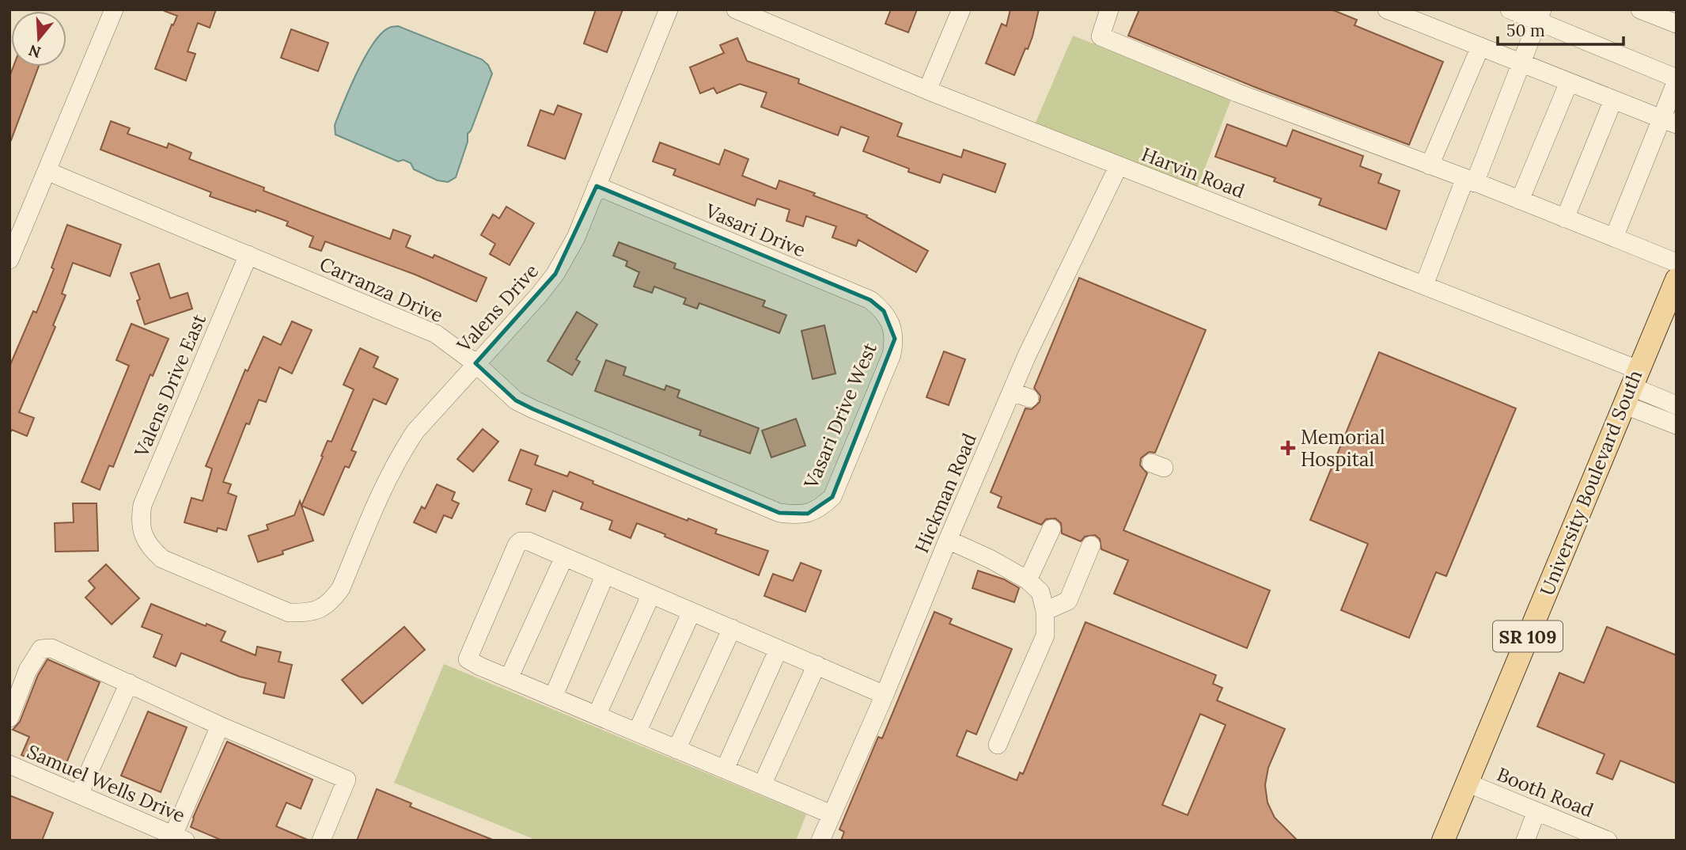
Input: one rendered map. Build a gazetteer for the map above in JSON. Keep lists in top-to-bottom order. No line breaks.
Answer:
{"streets":{"main road":["University Boulevard South","SR 109"],"street":["Harvin Road","Vasari Drive","Carranza Drive","Valens Drive","Valens Drive East","Vasari Drive West","Hickman Road","Samuel Wells Drive","Booth Road"]},"crossings":[["Harvin Road","University Boulevard South"],["Harvin Road","Hickman Road"],["Vasari Drive","Valens Drive"],["Vasari Drive","Vasari Drive West"],["Carranza Drive","Valens Drive"],["Carranza Drive","Valens Drive East"],["Carranza Drive","Vasari Drive West"],["Valens Drive","Valens Drive East"],["University Boulevard South","Booth Road"]],"places":{"health":["Memorial Hospital"]},"scale_bar":"50 m","north":"bottom"}
